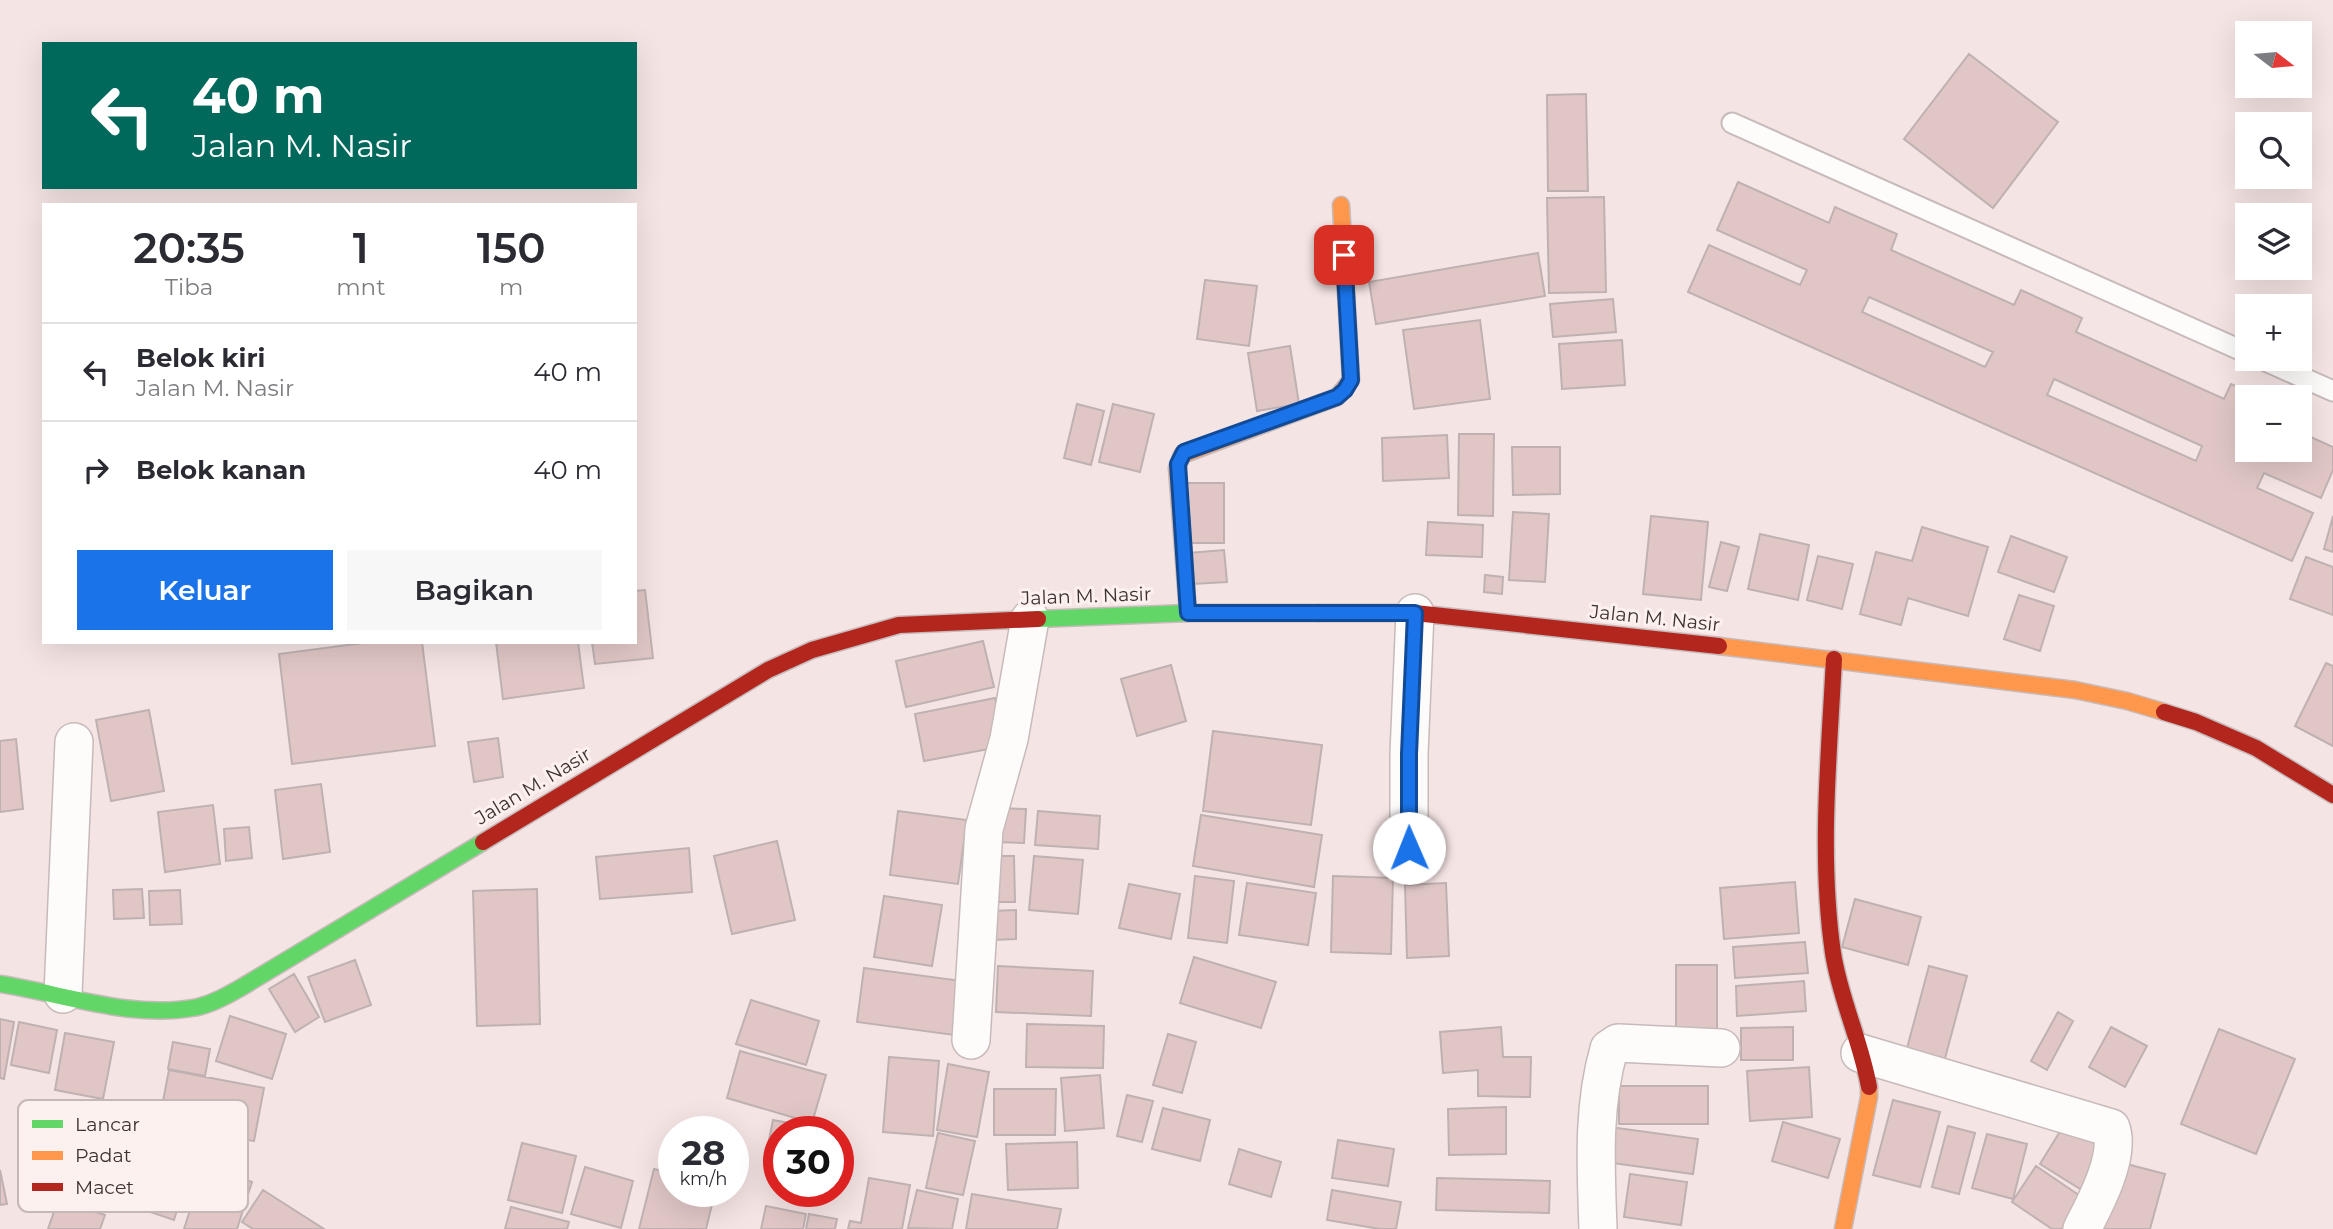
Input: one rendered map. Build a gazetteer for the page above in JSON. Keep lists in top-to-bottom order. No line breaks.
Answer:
{"streets":{"street":["Jalan M. Nasir"]},"legend":["Lancar","Padat","Macet"],"north":"right","page":{"map_buttons":["+","−"],"turn":["40 m","Jalan M. Nasir"],"eta":["20:35","Tiba","1","mnt","150","m"],"list":[{"name":"Belok kiri","note":"Jalan M. Nasir","value":"40 m"},{"name":"Belok kanan","value":"40 m"}],"buttons":["Keluar","Bagikan"],"speed":"28 km/h","limit":"30"}}
